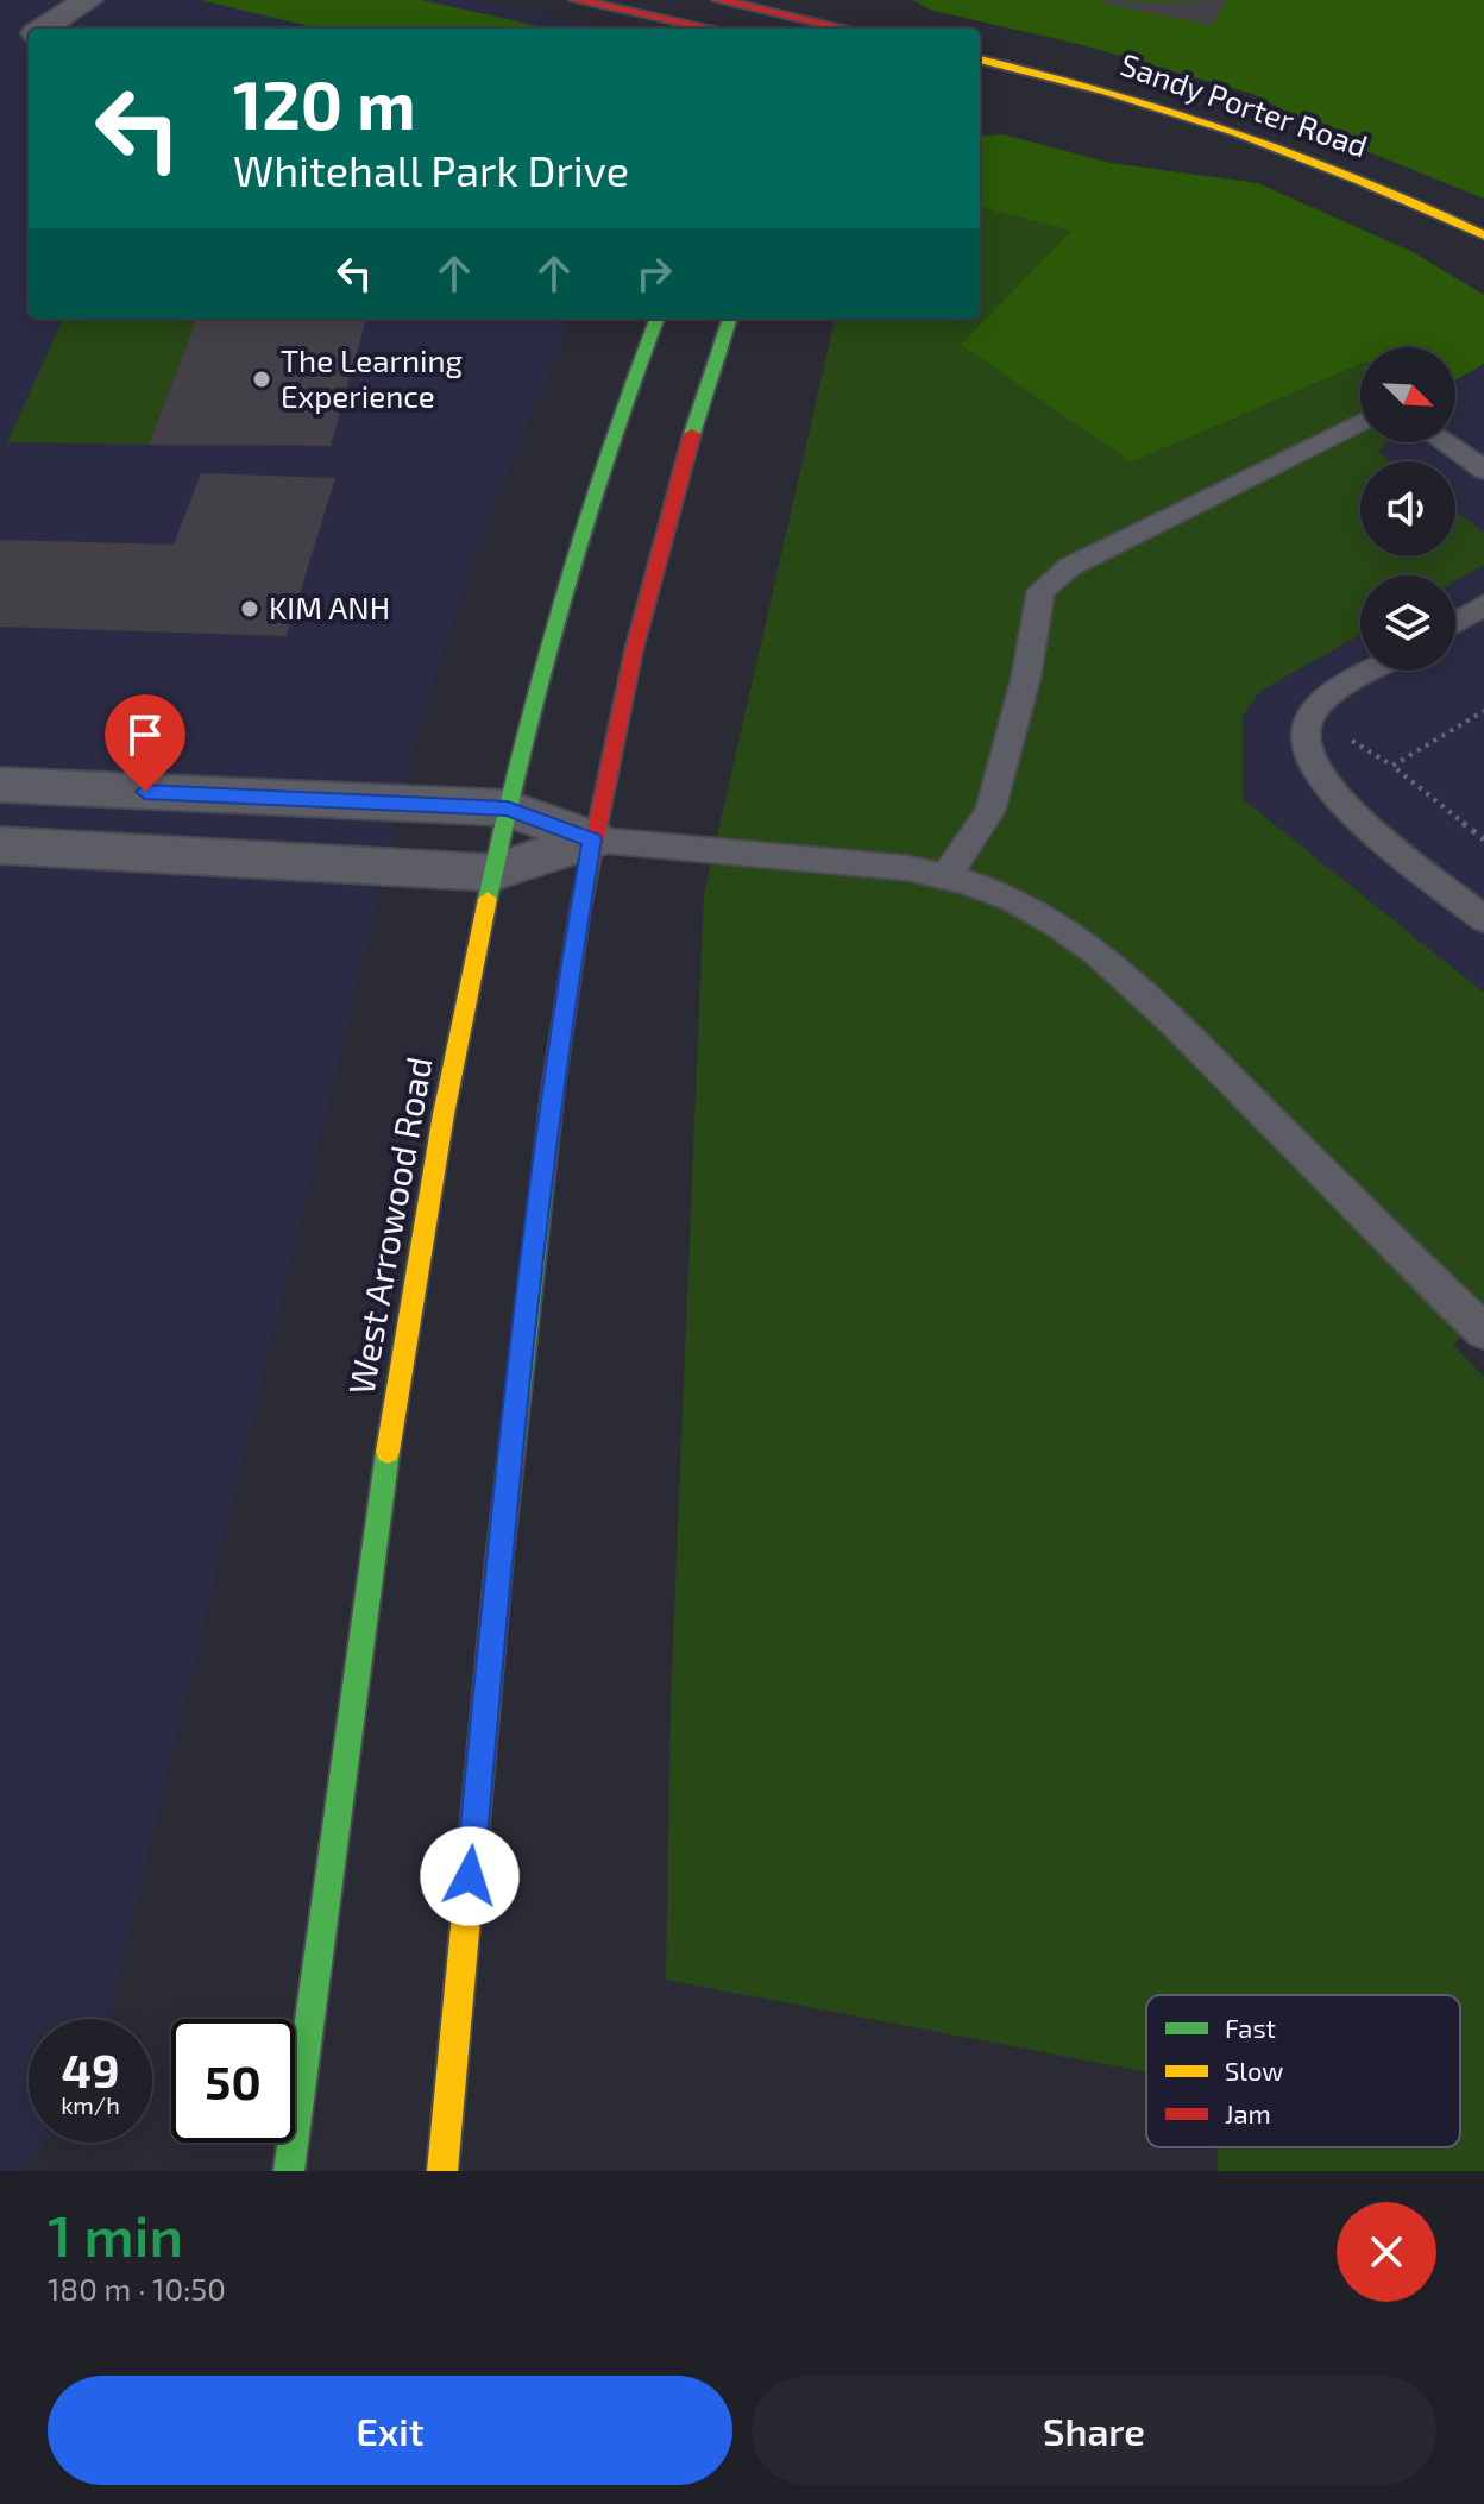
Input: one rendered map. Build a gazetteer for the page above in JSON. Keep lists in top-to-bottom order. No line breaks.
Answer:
{"streets":{"main road":["Sandy Porter Road","West Arrowood Road"]},"places":["The Learning Experience","KIM ANH"],"legend":["Fast","Slow","Jam"],"north":"bottom right","page":{"turn":["120 m","Whitehall Park Drive"],"speed":"49 km/h","limit":"50","heading":["1 min","180 m · 10:50"],"buttons":["Exit","Share"]}}
